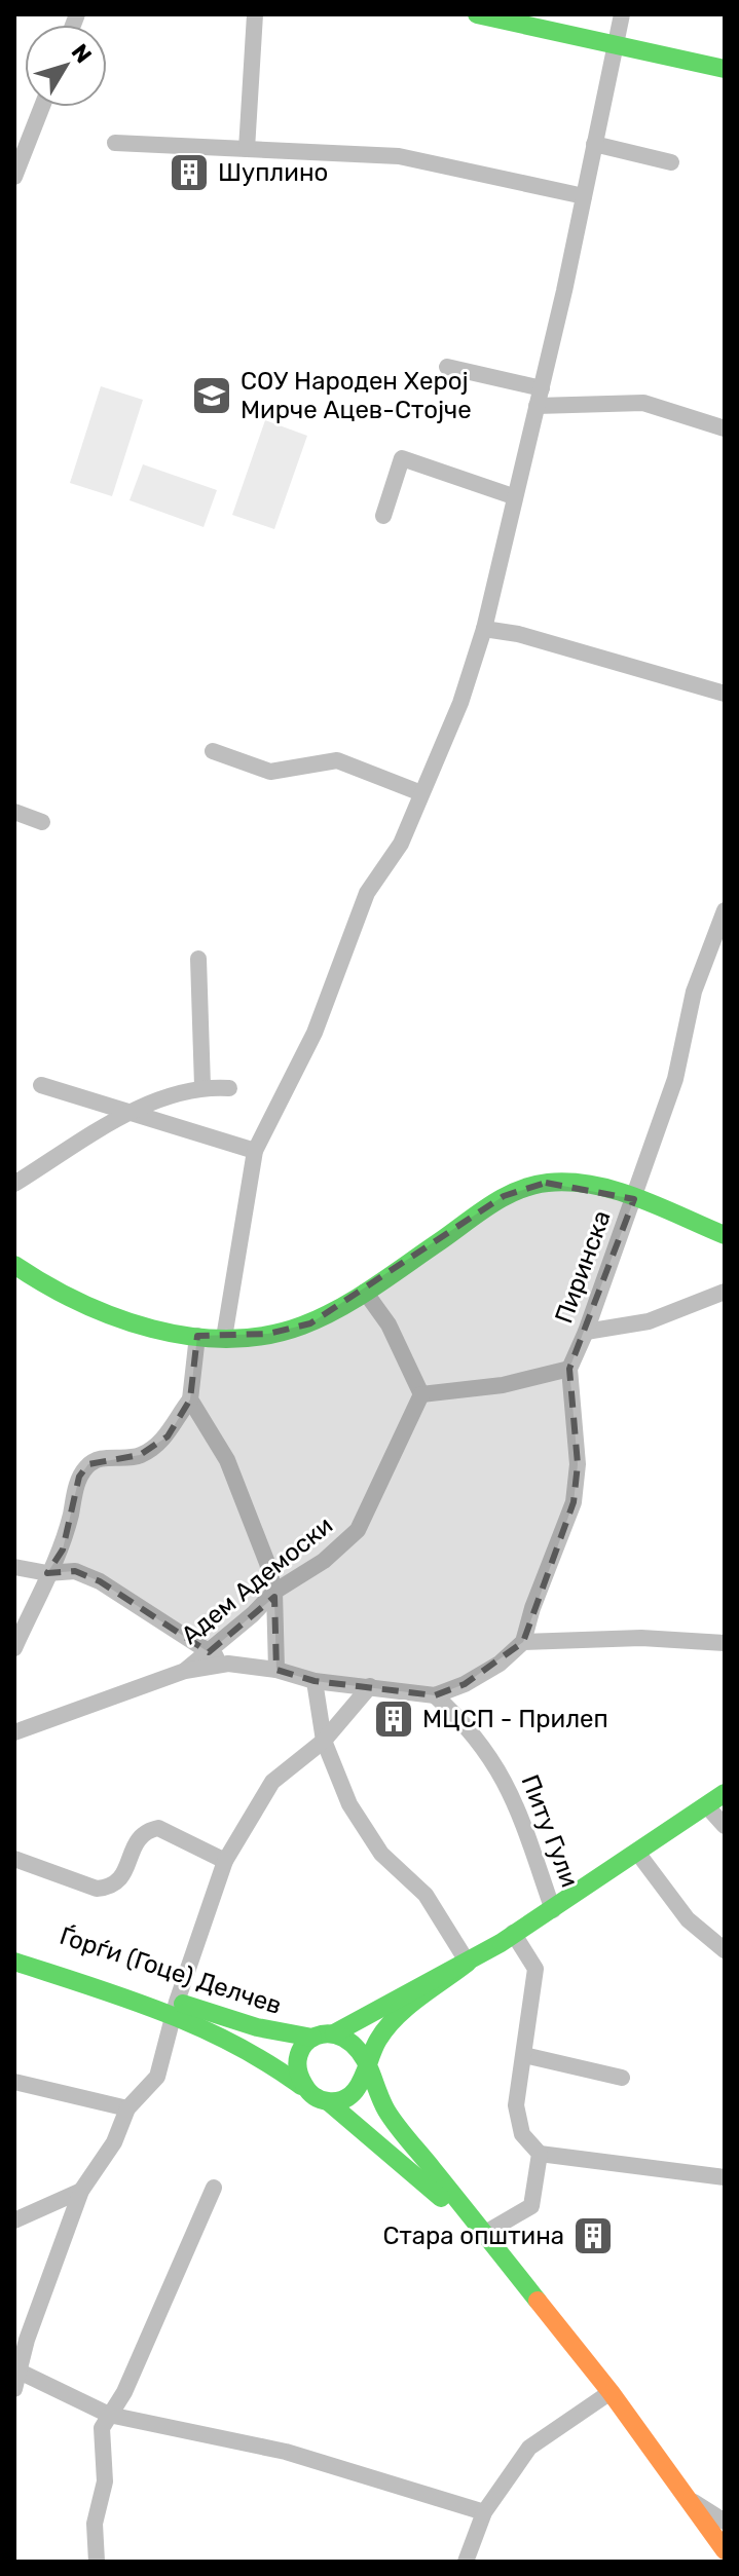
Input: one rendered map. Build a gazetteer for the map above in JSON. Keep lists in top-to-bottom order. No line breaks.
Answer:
{"streets":{"street":["Пиринска","Адем Адемоски","Питу Гули","Ѓорѓи (Гоце) Делчев"]},"places":{"building":["Шуплино","МЦСП - Прилеп","Стара општина"],"school or university":["СОУ Народен Херој Мирче Ацев-Стојче"]},"north":"top right"}
